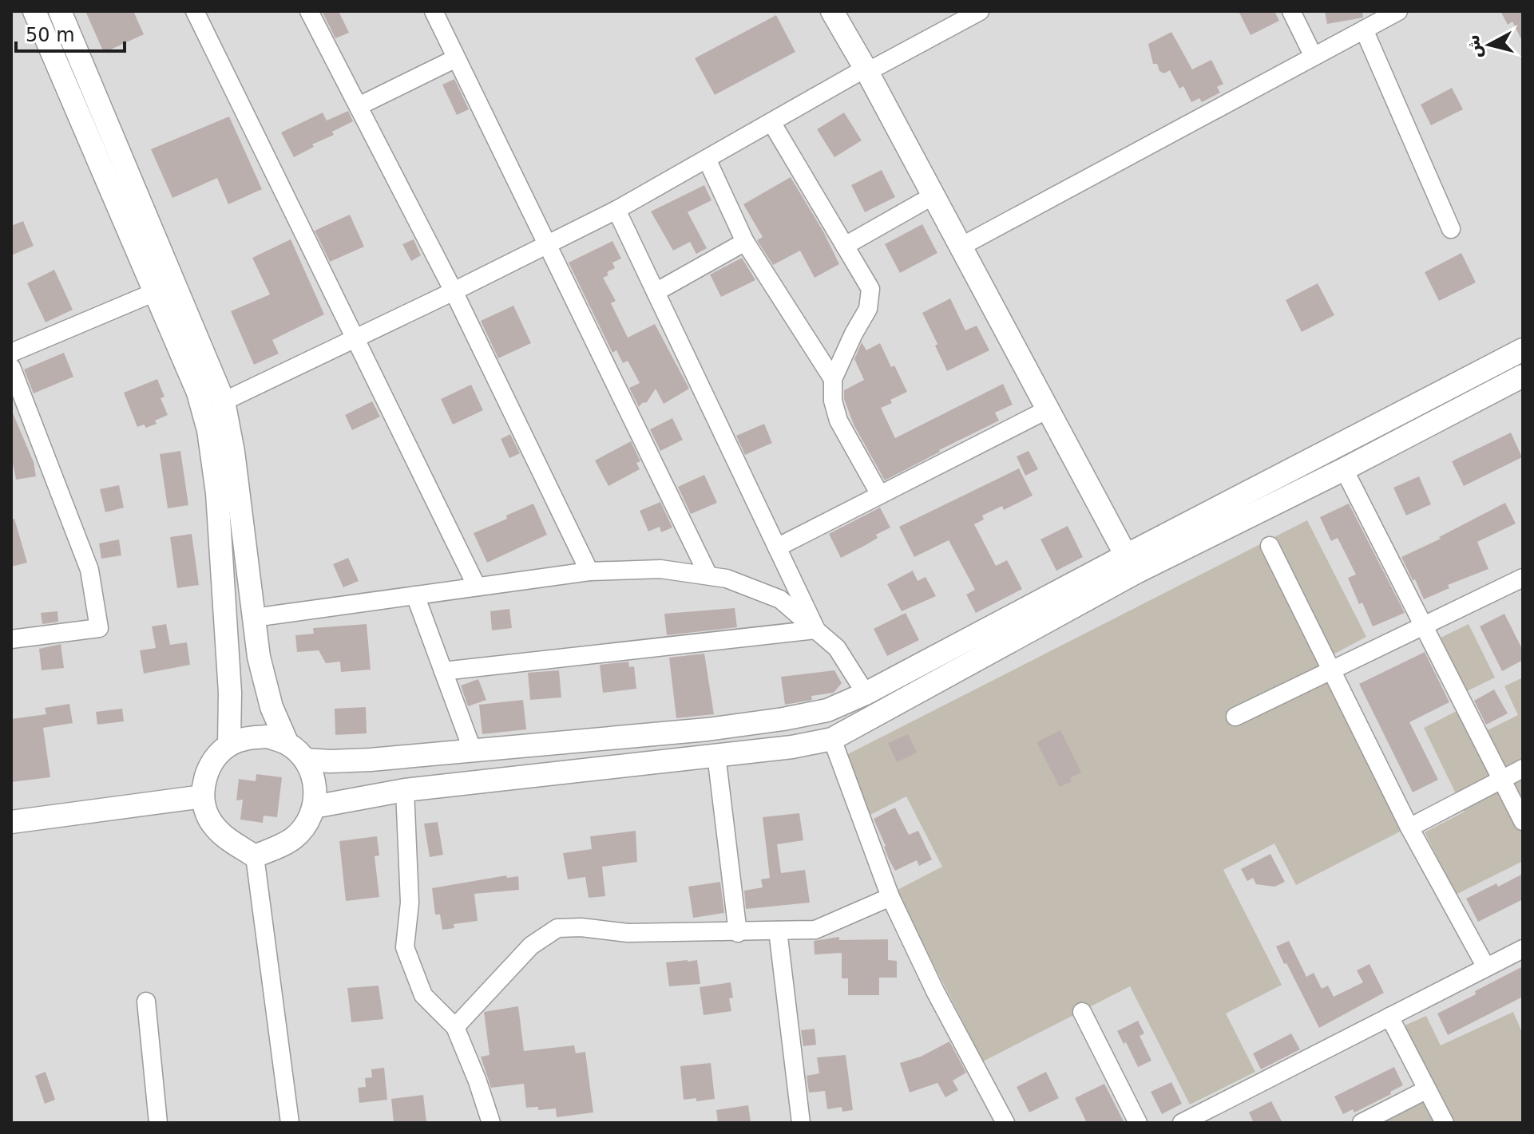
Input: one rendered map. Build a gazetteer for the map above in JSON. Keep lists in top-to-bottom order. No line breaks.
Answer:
{"scale_bar":"50 m","north":"left"}
